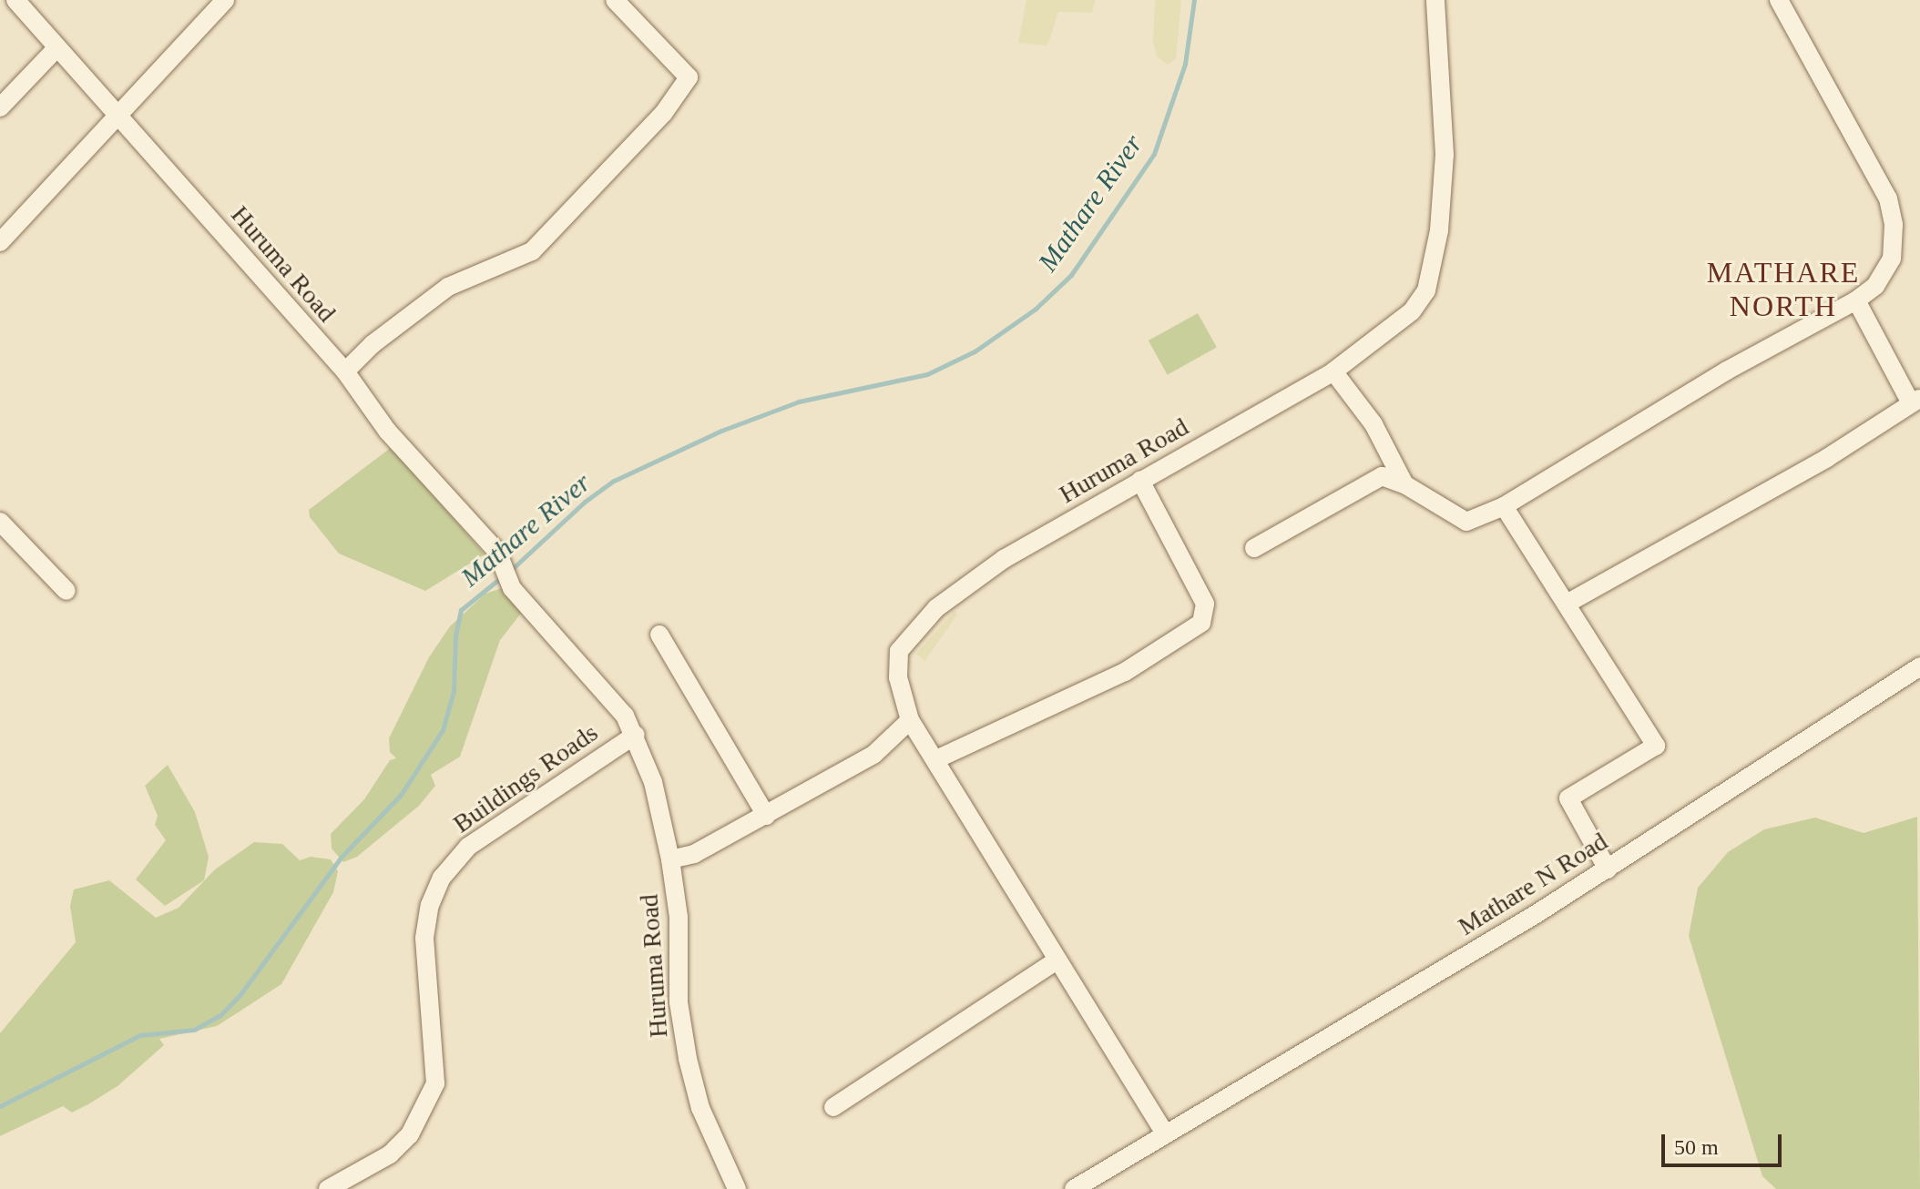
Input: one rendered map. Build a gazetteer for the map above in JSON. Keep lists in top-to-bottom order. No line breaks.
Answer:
{"streets":{"street":["Huruma Road","Buildings Roads","Mathare N Road"]},"crossings":[["Huruma Road","Buildings Roads"]],"districts":["MATHARE NORTH"],"water":["Mathare River"],"scale_bar":"50 m"}
